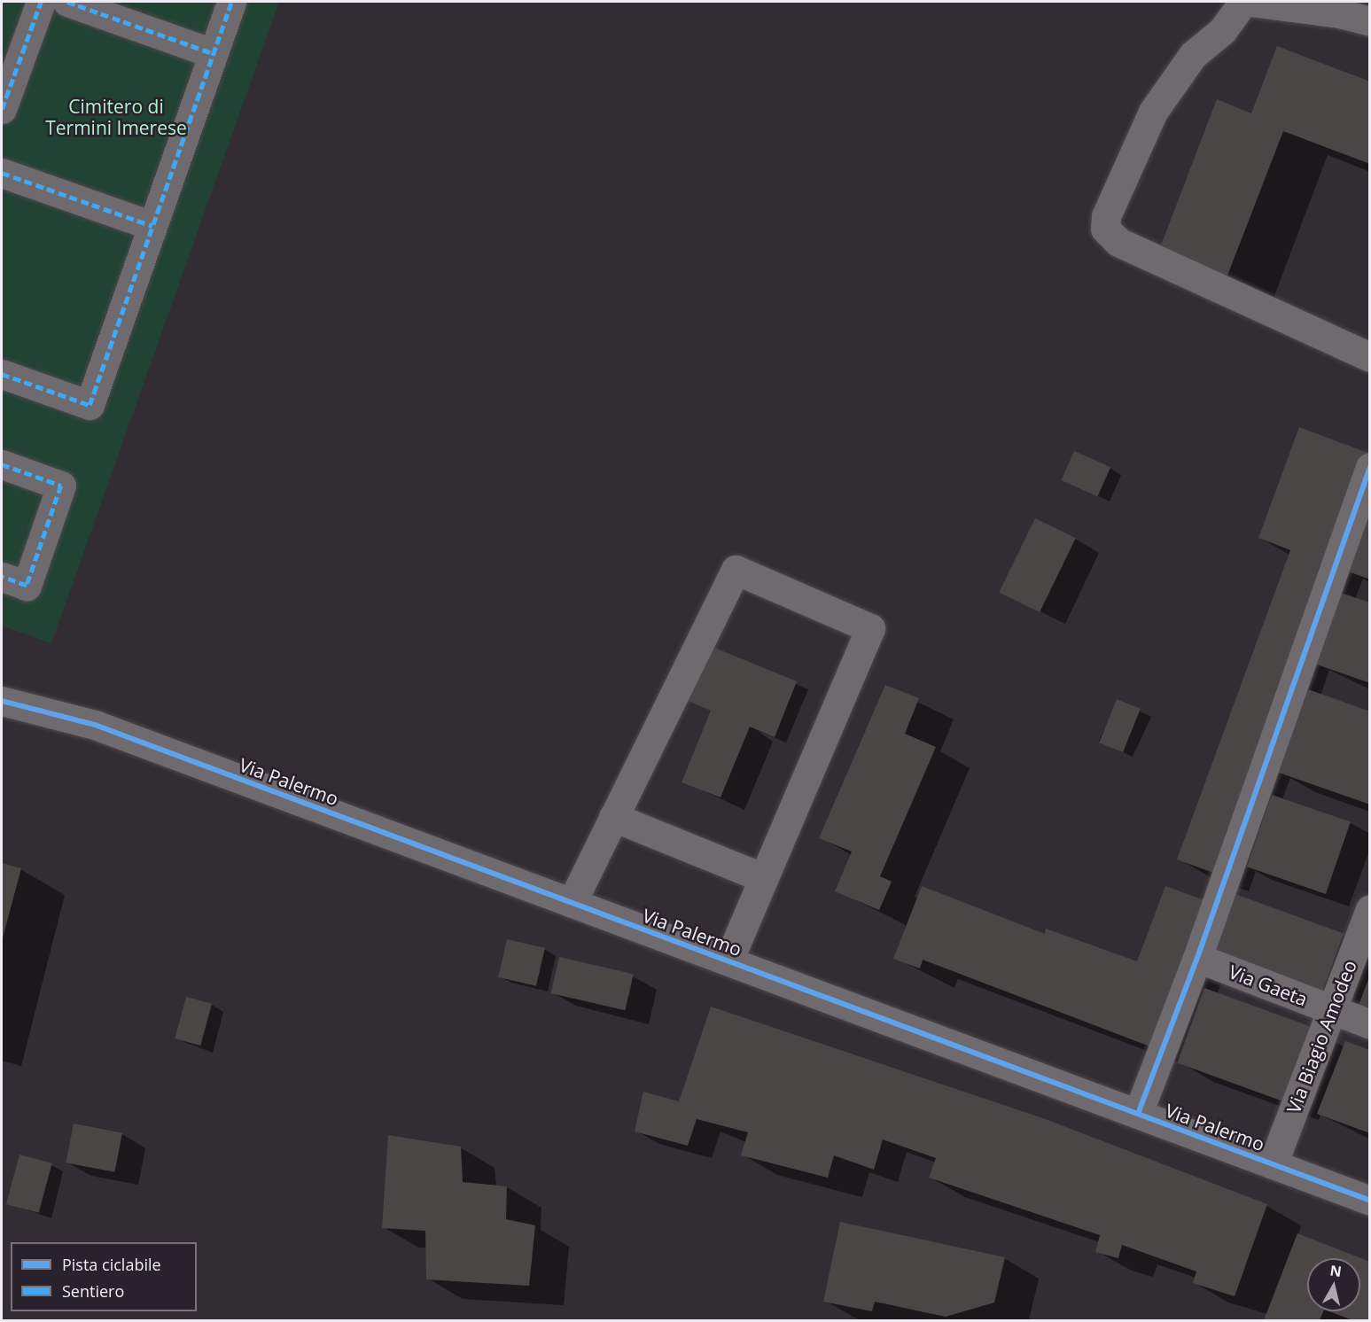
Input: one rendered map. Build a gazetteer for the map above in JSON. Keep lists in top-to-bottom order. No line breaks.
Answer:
{"streets":{"street":["Via Palermo","Via Gaeta","Via Biagio Amodeo"]},"crossings":[["Via Palermo","Via Biagio Amodeo"],["Via Gaeta","Via Biagio Amodeo"]],"parks":["Cimitero di Termini Imerese"],"legend":["Pista ciclabile","Sentiero"],"north":"top"}
